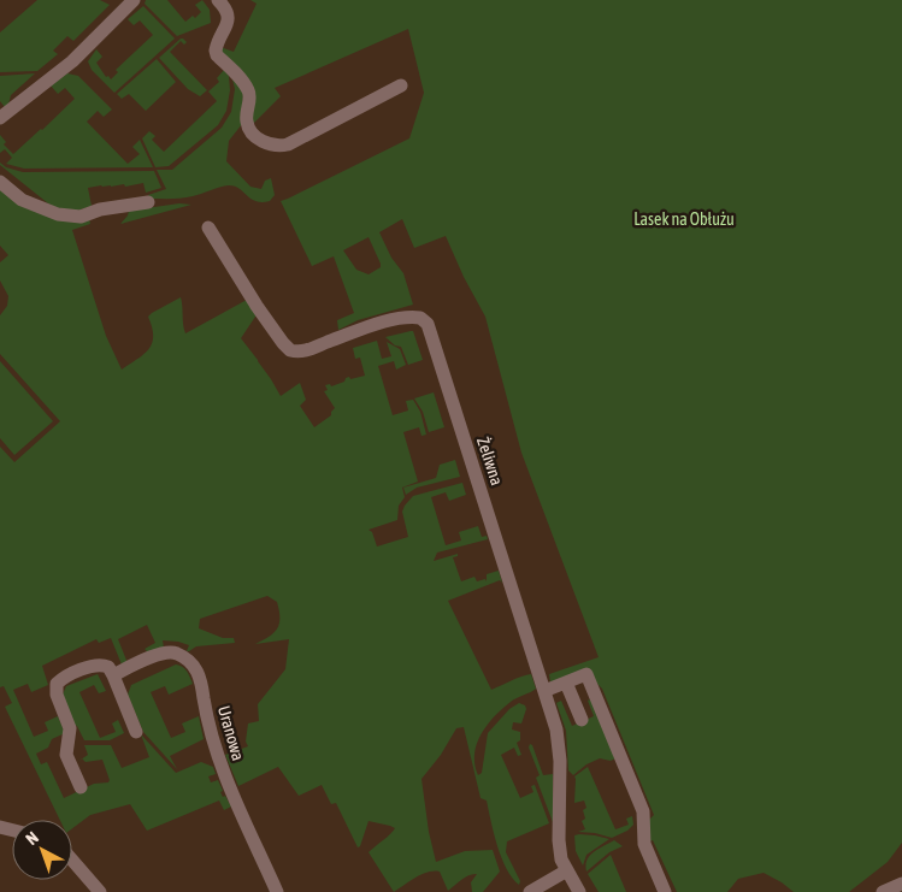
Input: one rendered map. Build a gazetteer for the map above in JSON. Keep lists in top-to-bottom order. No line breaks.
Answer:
{"streets":{"street":["Żeliwna","Uranowa"]},"parks":["Lasek na Obłużu"],"north":"top left"}
